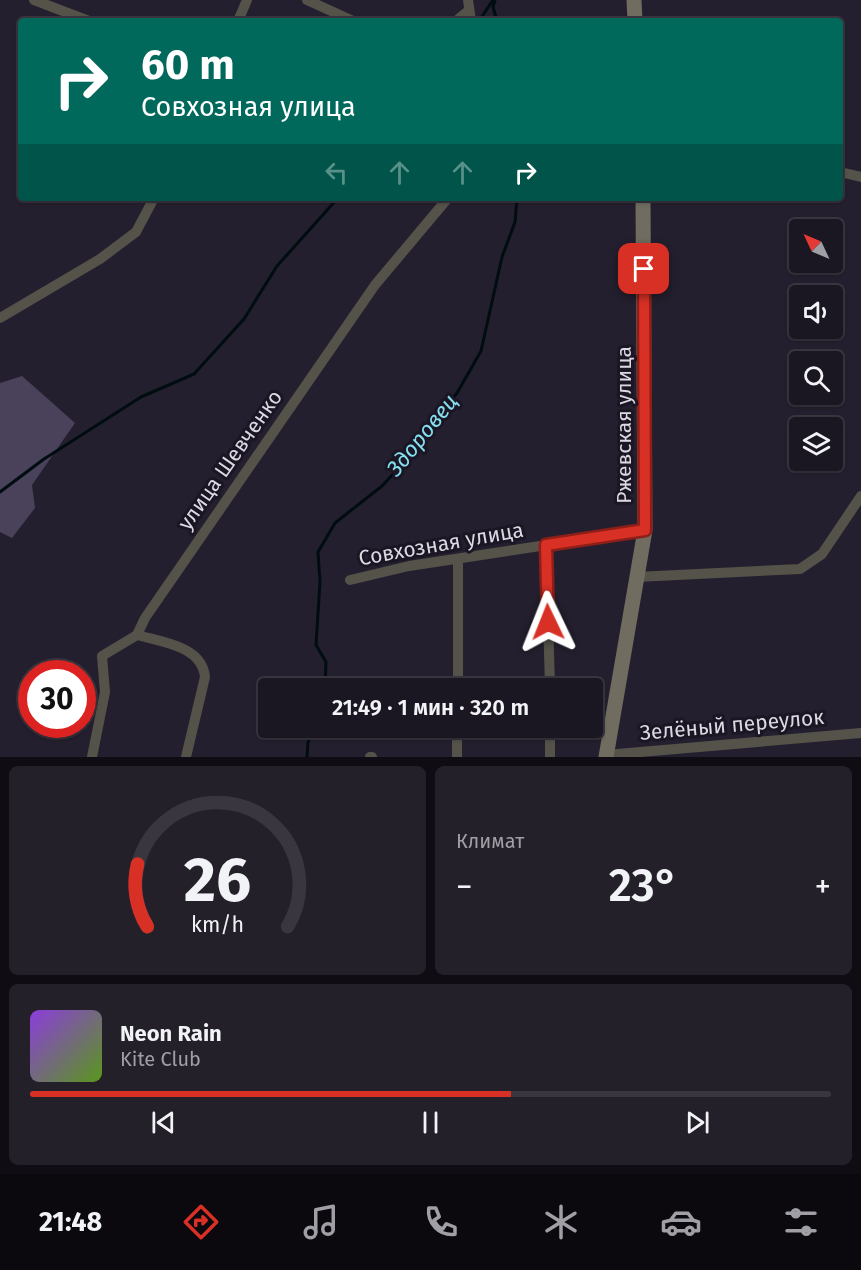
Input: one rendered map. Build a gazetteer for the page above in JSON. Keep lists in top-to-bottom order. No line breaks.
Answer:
{"streets":{"main road":["Ржевская улица"],"street":["улица Шевченко","Совхозная улица","Зелёный переулок"]},"crossings":[["Ржевская улица","Совхозная улица"],["Ржевская улица","Зелёный переулок"]],"water":["Здоровец"],"north":"top left","page":{"turn":["60 m","Совхозная улица"],"limit":"30","trip":"21:49 · 1 мин · 320 m","tile":"Климат","heat":["−","23°","+"],"song":["Neon Rain","Kite Club"],"tabs":"21:48","gauge":["26","km/h"]}}
